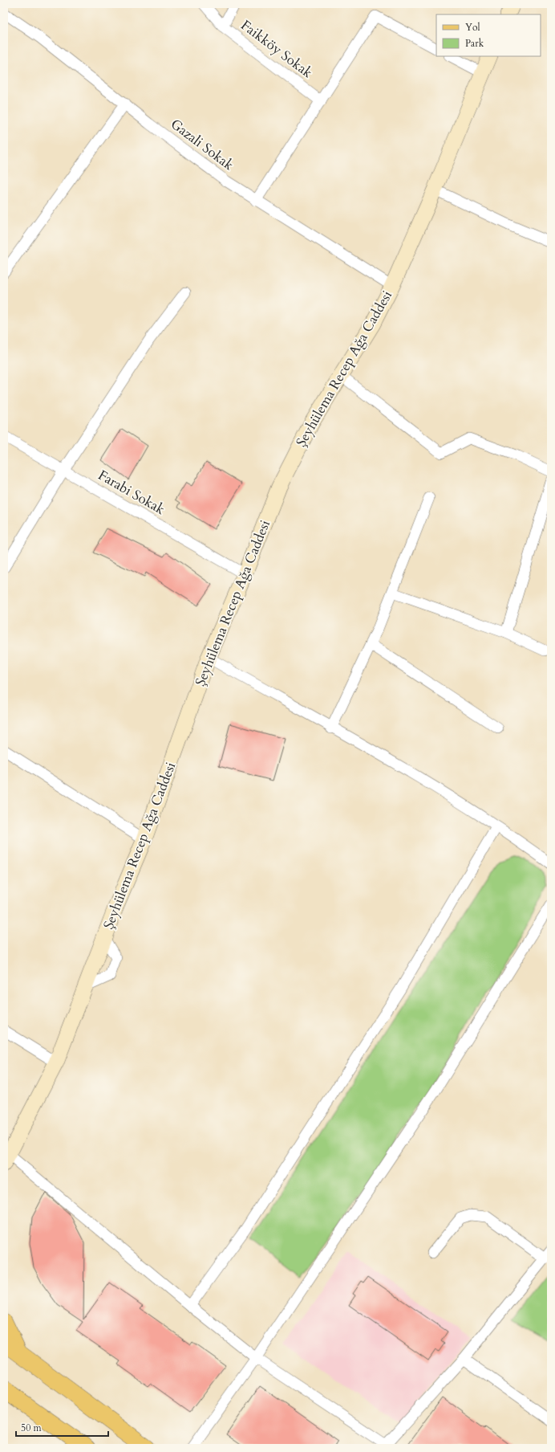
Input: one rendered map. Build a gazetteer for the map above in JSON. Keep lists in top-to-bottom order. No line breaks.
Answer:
{"streets":{"street":["Faikköy Sokak","Gazali Sokak","Şeyhülema Recep Ağa Caddesi","Farabi Sokak"]},"crossings":[["Gazali Sokak","Şeyhülema Recep Ağa Caddesi"],["Şeyhülema Recep Ağa Caddesi","Farabi Sokak"]],"legend":["Yol","Park"],"scale_bar":"50 m"}
